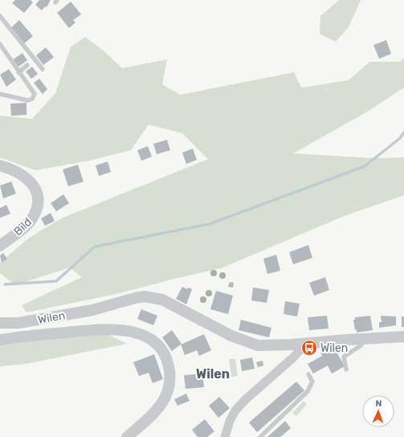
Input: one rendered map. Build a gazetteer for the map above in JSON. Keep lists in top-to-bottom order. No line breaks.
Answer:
{"streets":{"street":["Bild","Wilen"]},"districts":["Wilen"],"places":{"bus stop":["Wilen"]},"north":"top"}
